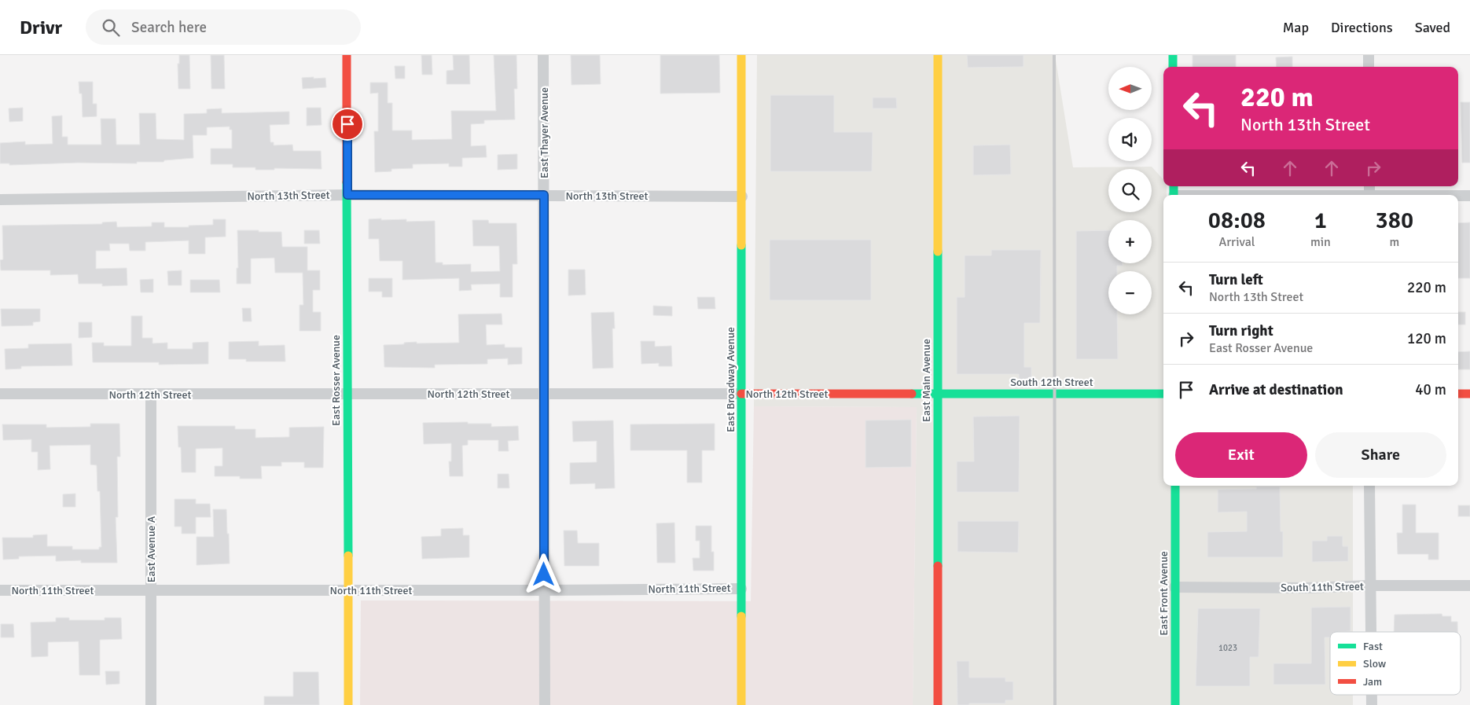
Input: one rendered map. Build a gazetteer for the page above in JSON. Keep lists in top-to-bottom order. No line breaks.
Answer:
{"streets":{"street":["East Thayer Avenue","North 13th Street","East Broadway Avenue","East Rosser Avenue","East Main Avenue","South 12th Street","North 12th Street","East Avenue A","South 11th Street","North 11th Street","East Front Avenue"]},"crossings":[["East Thayer Avenue","North 13th Street"],["East Thayer Avenue","North 12th Street"],["East Thayer Avenue","North 11th Street"],["North 13th Street","East Broadway Avenue"],["North 13th Street","East Rosser Avenue"],["East Broadway Avenue","North 12th Street"],["East Broadway Avenue","North 11th Street"],["East Rosser Avenue","North 12th Street"],["East Rosser Avenue","North 11th Street"],["East Main Avenue","South 12th Street"],["East Main Avenue","North 12th Street"],["South 12th Street","North 12th Street"],["North 12th Street","East Avenue A"],["East Avenue A","North 11th Street"],["South 11th Street","East Front Avenue"]],"house_numbers":["1023"],"legend":["Fast","Slow","Jam"],"north":"left","page":{"header":"Drivr","search":"Search here","nav":["Map","Directions","Saved"],"map_buttons":["+","−"],"turn":["220 m","North 13th Street"],"eta":["08:08","Arrival","1","min","380","m"],"list":[{"name":"Turn left","note":"North 13th Street","value":"220 m"},{"name":"Turn right","note":"East Rosser Avenue","value":"120 m"},{"name":"Arrive at destination","value":"40 m"}],"buttons":["Exit","Share"]}}
